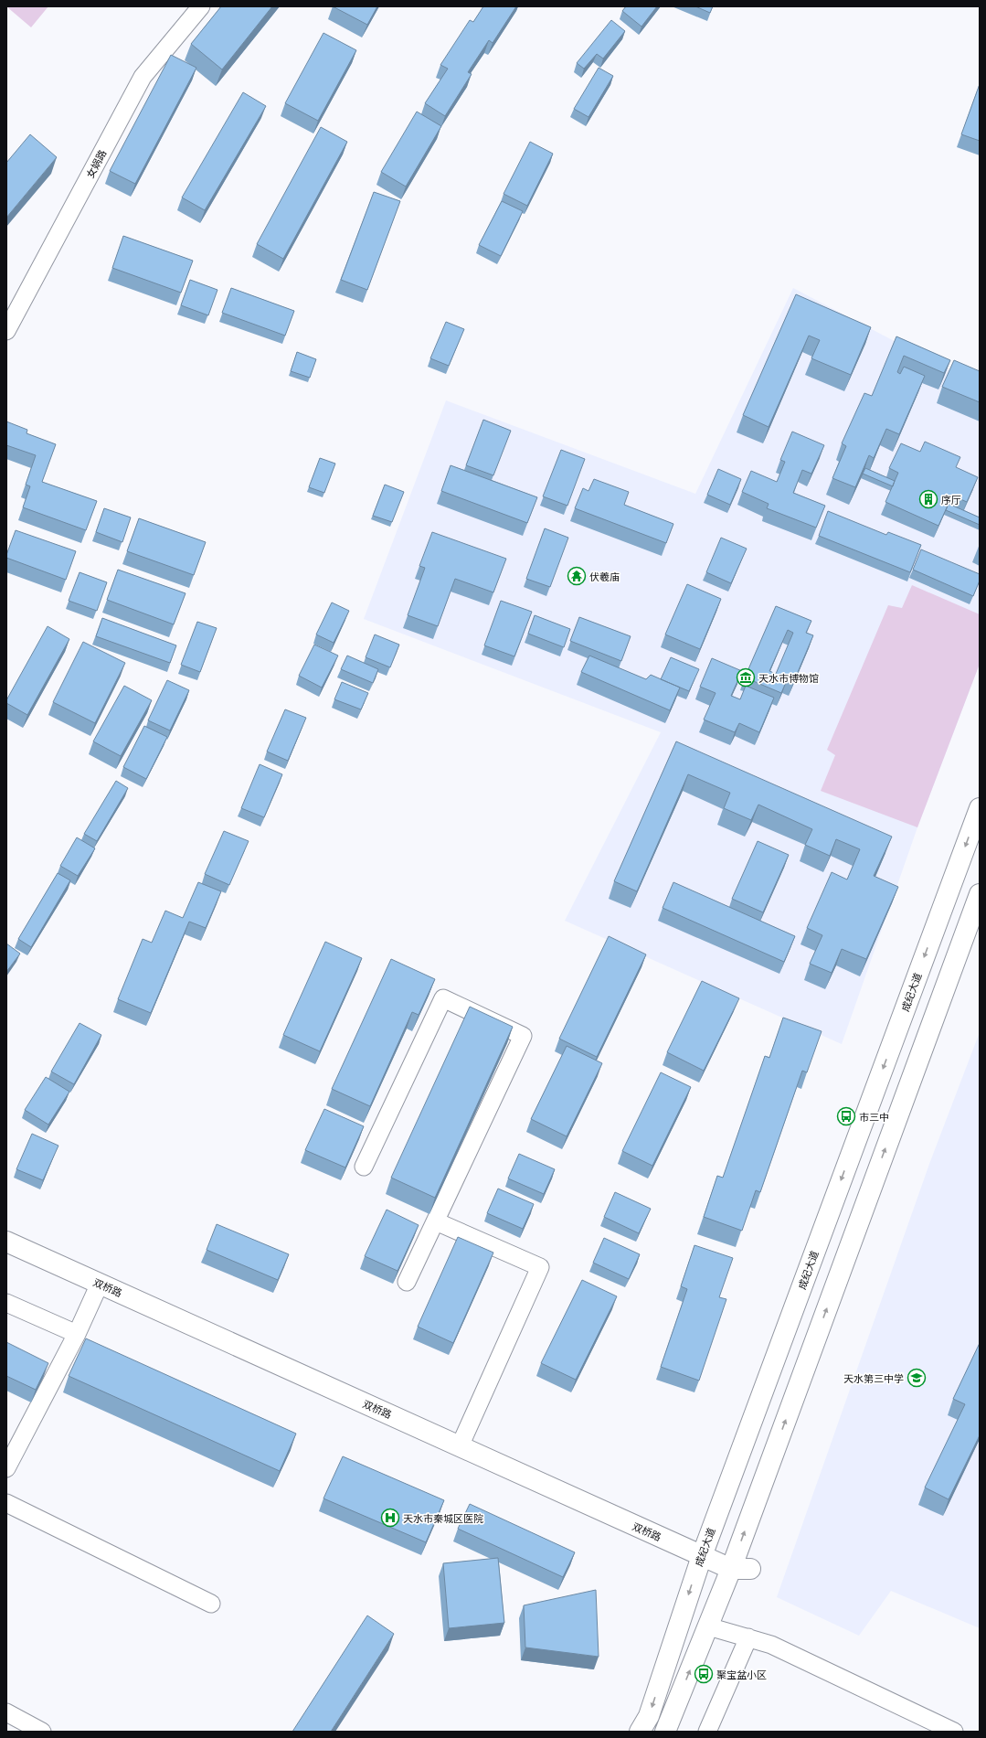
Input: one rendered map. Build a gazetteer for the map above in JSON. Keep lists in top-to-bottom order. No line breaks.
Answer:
{"streets":{"main road":["成纪大道","双桥路"],"street":["女娲路"]},"crossings":[["成纪大道","双桥路"]],"places":{"building":["序厅"],"temple":["伏羲庙"],"museum":["天水市博物馆"],"bus stop":["市三中","聚宝盆小区"],"school or university":["天水第三中学"],"hospital":["天水市秦城区医院"]}}
